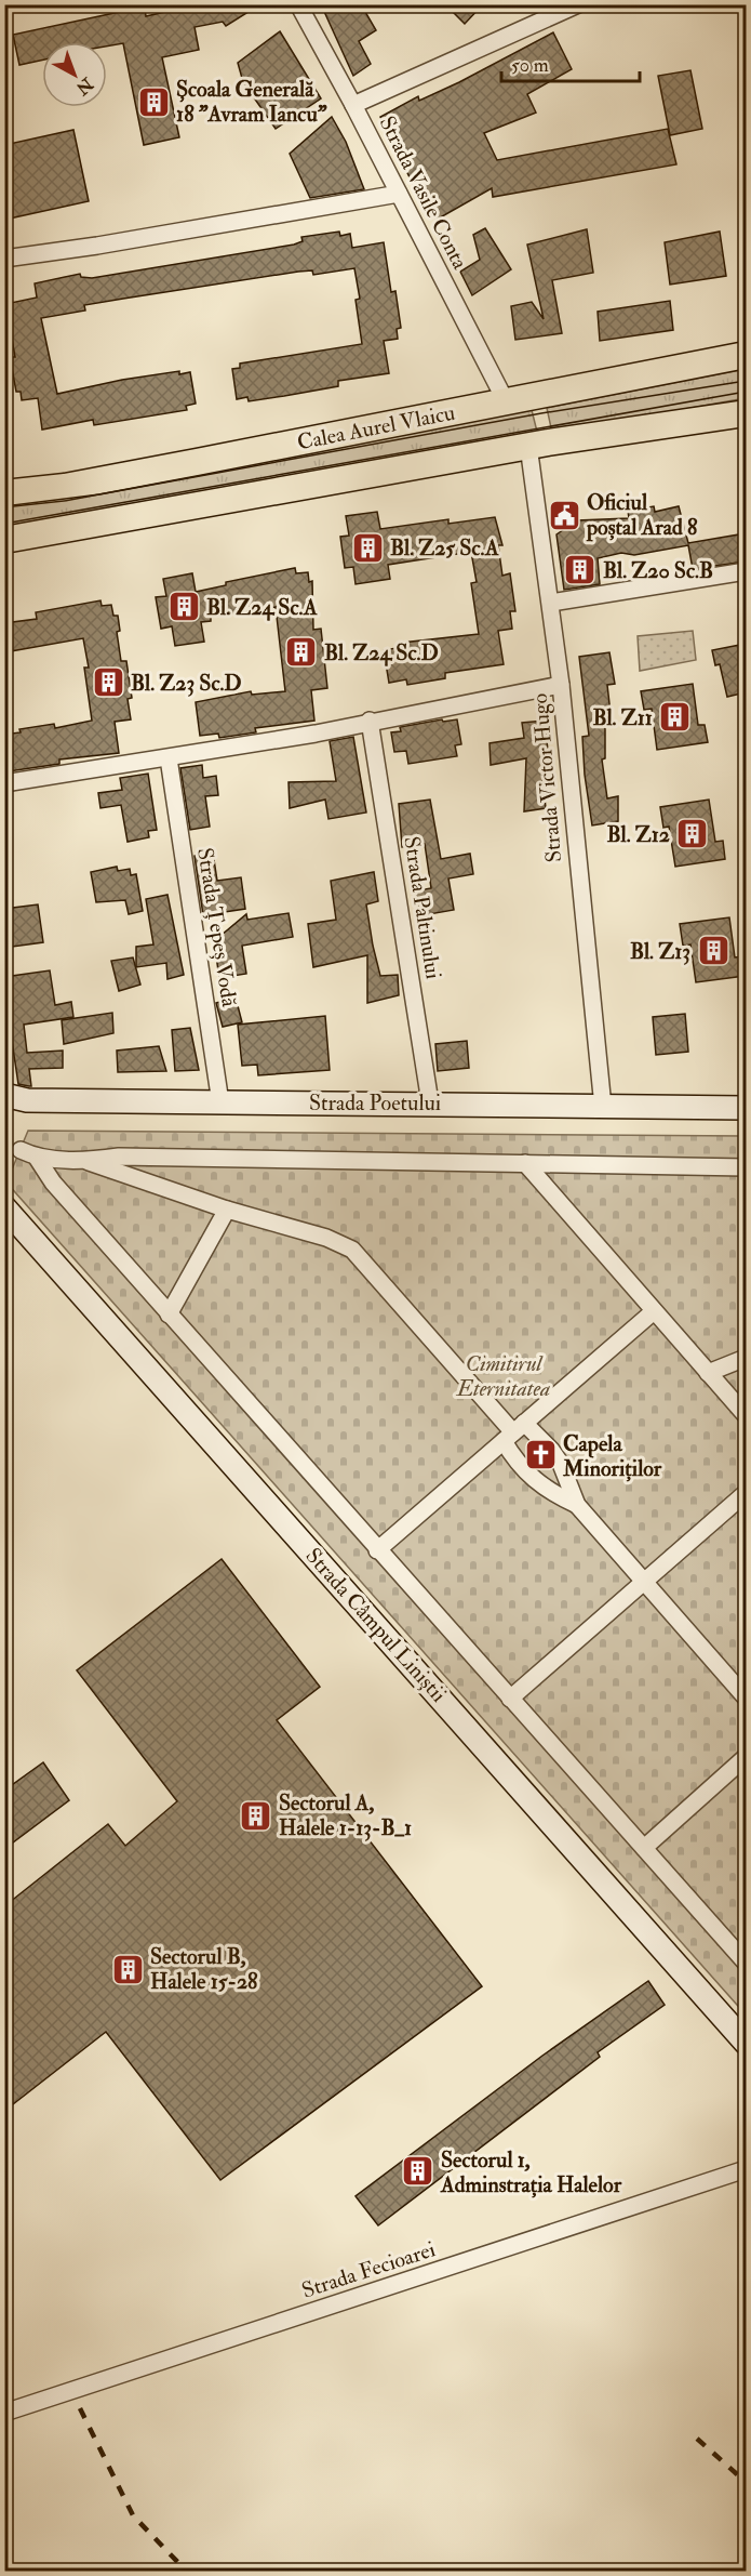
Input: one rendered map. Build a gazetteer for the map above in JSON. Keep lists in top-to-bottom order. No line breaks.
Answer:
{"streets":{"main road":["Calea Aurel Vlaicu"],"street":["Strada Vasile Conta","Strada Victor Hugo","Strada Paltinului","Strada Țepeș Vodă","Strada Poetului","Strada Câmpul Liniștii","Strada Fecioarei"]},"crossings":[["Strada Vasile Conta","Calea Aurel Vlaicu"],["Calea Aurel Vlaicu","Strada Victor Hugo"],["Strada Victor Hugo","Strada Poetului"],["Strada Paltinului","Strada Poetului"],["Strada Țepeș Vodă","Strada Poetului"]],"parks":["Cimitirul Eternitatea"],"places":{"building":["Școala Generală 18 ”Avram Iancu”","Bl. Z25 Sc.A","Bl. Z20 Sc.B","Bl. Z24 Sc.A","Bl. Z24 Sc.D","Bl. Z23 Sc.D","Bl. Z11","Bl. Z12","Bl. Z13","Sectorul A, Halele 1-13-B_1","Sectorul B, Halele 15-28","Sectorul 1, Adminstrația Halelor"],"public building":["Oficiul poștal Arad 8"],"church":["Capela Minoriților"]},"scale_bar":"50 m","north":"bottom right"}
